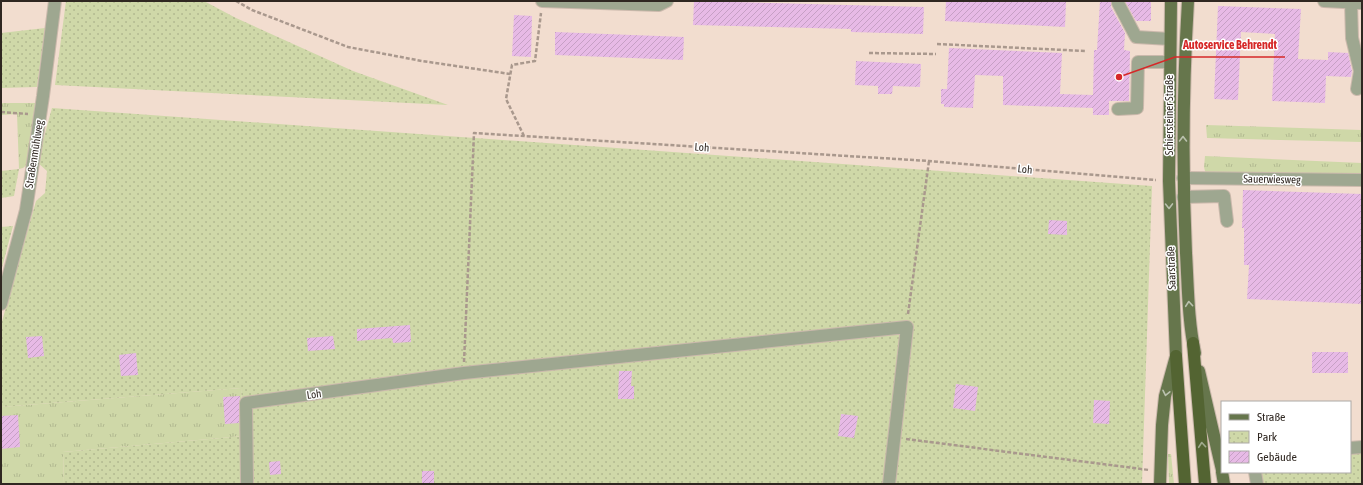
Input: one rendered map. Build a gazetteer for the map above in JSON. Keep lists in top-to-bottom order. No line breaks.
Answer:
{"streets":{"main road":["Schiersteiner Straße","Saarstraße"],"street":["Loh","Straßenmühlweg","Sauerwiesweg"]},"crossings":[["Schiersteiner Straße","Loh"],["Schiersteiner Straße","Sauerwiesweg"],["Schiersteiner Straße","Saarstraße"],["Loh","Saarstraße"],["Sauerwiesweg","Saarstraße"]],"places":["Autoservice Behrendt"],"legend":["Straße","Park","Gebäude"]}
